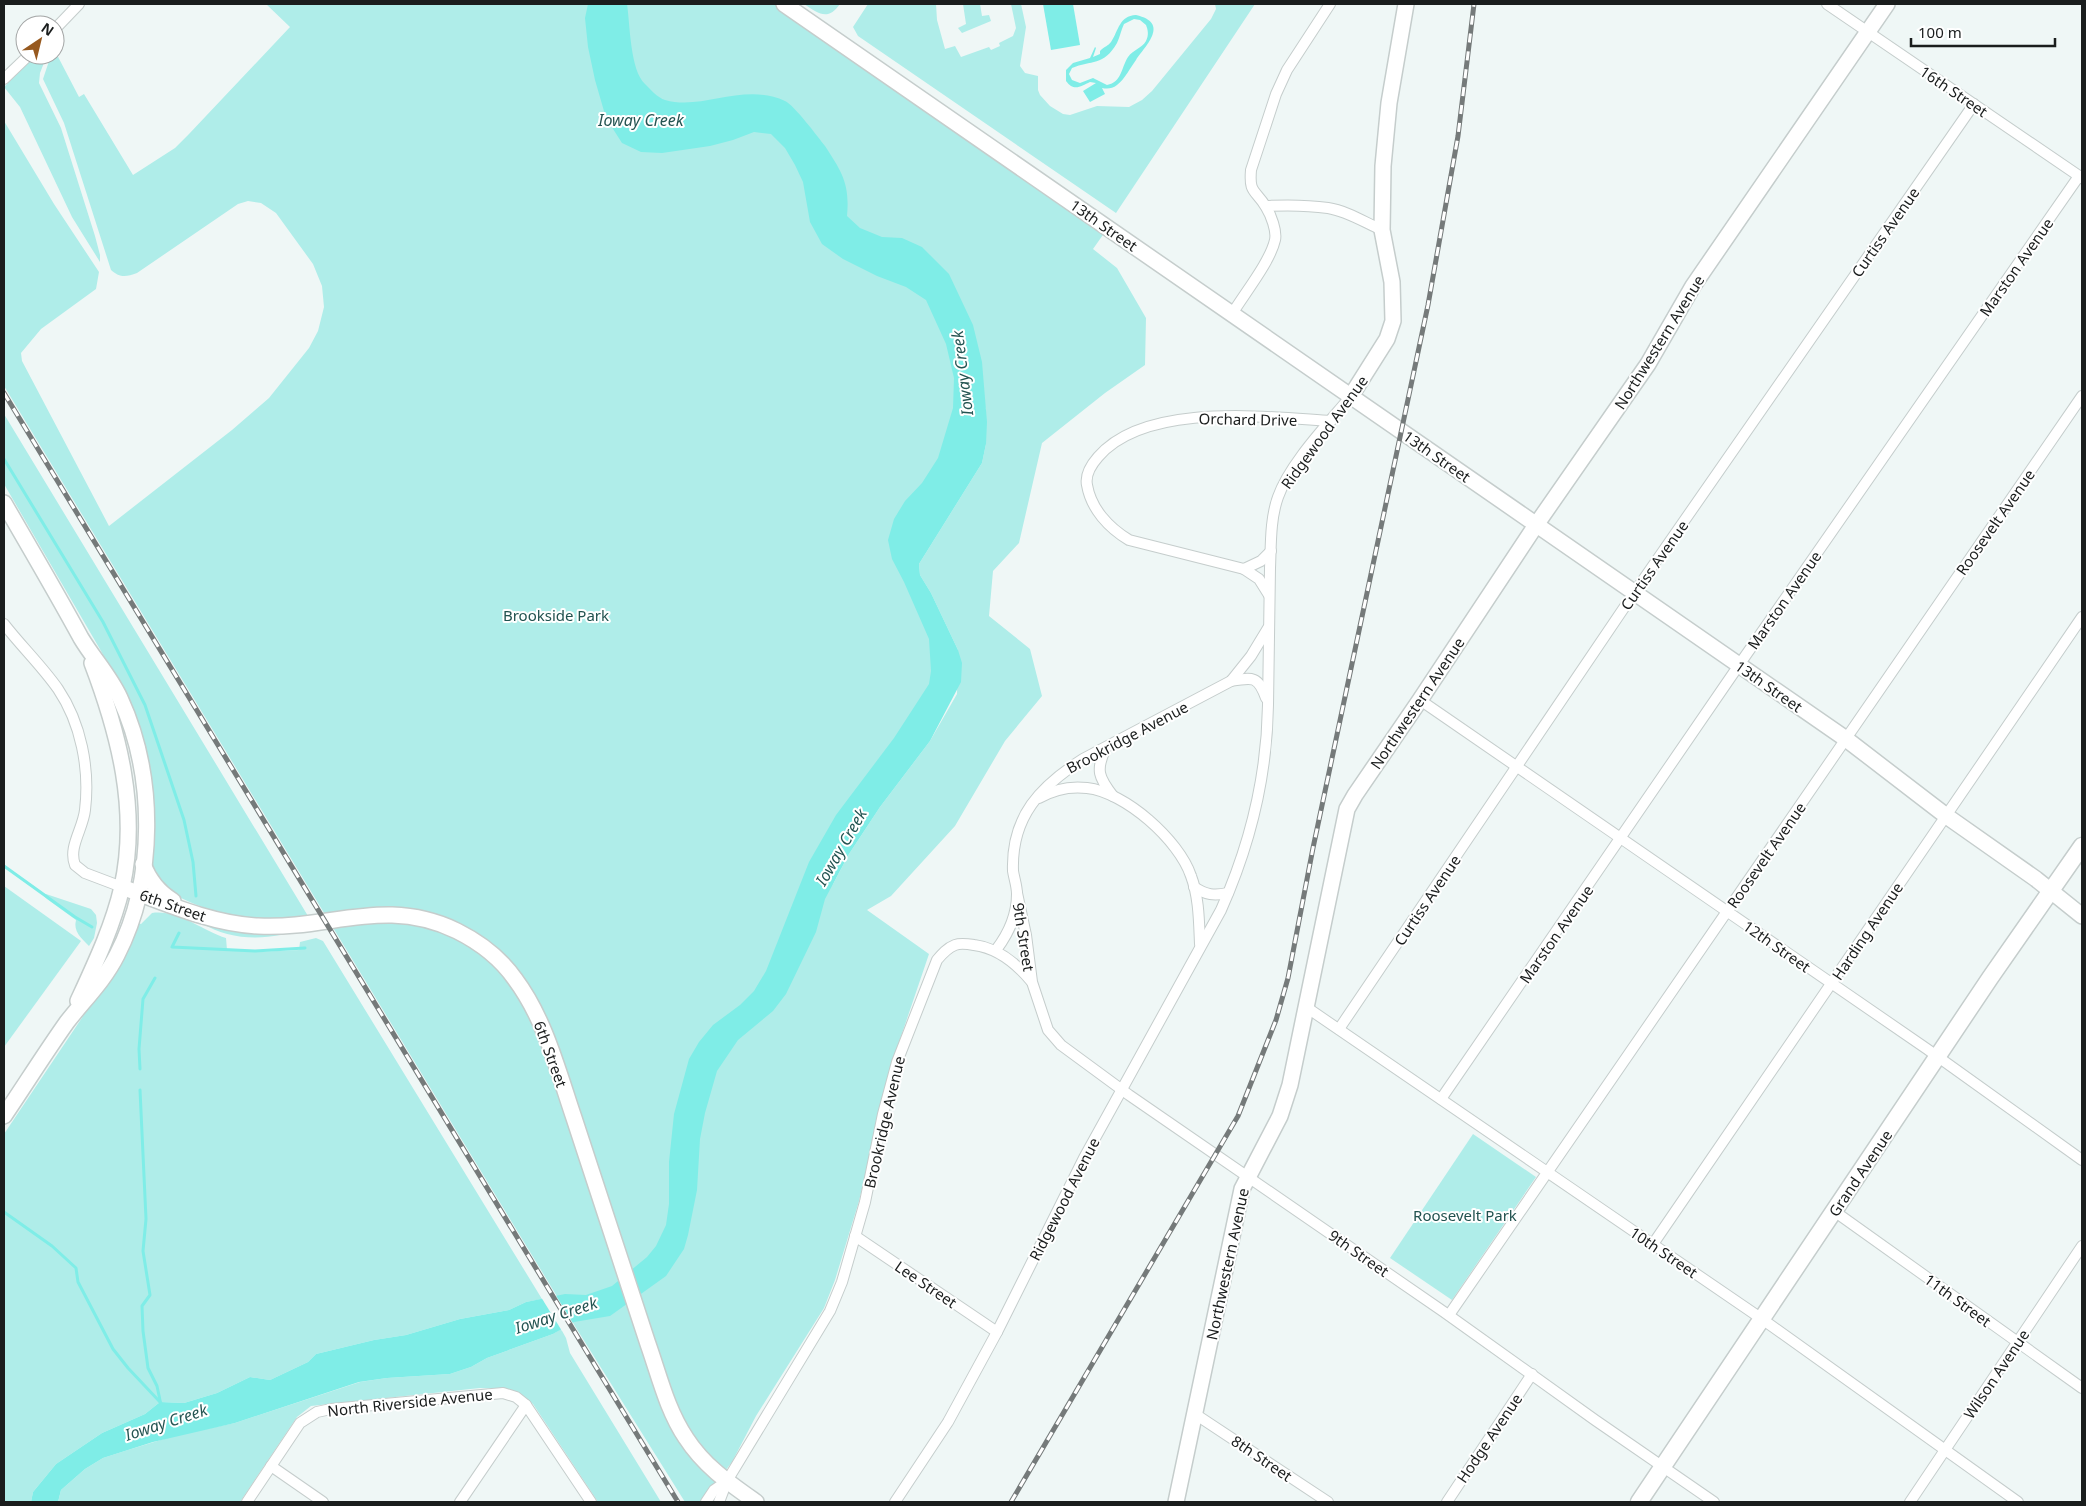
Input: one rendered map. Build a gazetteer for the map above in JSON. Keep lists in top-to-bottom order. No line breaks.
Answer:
{"streets":{"main road":["13th Street","Northwestern Avenue","Ridgewood Avenue","6th Street","Grand Avenue"],"street":["16th Street","Curtiss Avenue","Marston Avenue","Orchard Drive","Roosevelt Avenue","Brookridge Avenue","Harding Avenue","9th Street","12th Street","10th Street","Lee Street","11th Street","Wilson Avenue","North Riverside Avenue","Hodge Avenue","8th Street"]},"crossings":[["16th Street","Curtiss Avenue"],["16th Street","Marston Avenue"],["16th Street","Northwestern Avenue"],["13th Street","Curtiss Avenue"],["13th Street","Marston Avenue"],["13th Street","Northwestern Avenue"],["13th Street","Ridgewood Avenue"],["13th Street","Roosevelt Avenue"],["13th Street","Harding Avenue"],["13th Street","Grand Avenue"],["Curtiss Avenue","12th Street"],["Curtiss Avenue","10th Street"],["Marston Avenue","12th Street"],["Marston Avenue","10th Street"],["Northwestern Avenue","9th Street"],["Northwestern Avenue","12th Street"],["Northwestern Avenue","10th Street"],["Northwestern Avenue","8th Street"],["Orchard Drive","Ridgewood Avenue"],["Ridgewood Avenue","Brookridge Avenue"],["Ridgewood Avenue","9th Street"],["Ridgewood Avenue","Lee Street"],["Roosevelt Avenue","9th Street"],["Roosevelt Avenue","12th Street"],["Roosevelt Avenue","10th Street"],["Brookridge Avenue","6th Street"],["Brookridge Avenue","9th Street"],["Brookridge Avenue","Lee Street"],["Harding Avenue","12th Street"],["Harding Avenue","10th Street"],["9th Street","Grand Avenue"],["9th Street","Hodge Avenue"],["12th Street","Grand Avenue"],["Grand Avenue","10th Street"],["Grand Avenue","11th Street"],["10th Street","Wilson Avenue"],["11th Street","Wilson Avenue"]],"water":["Ioway Creek"],"parks":["Brookside Park","Roosevelt Park"],"scale_bar":"100 m","north":"top right"}
